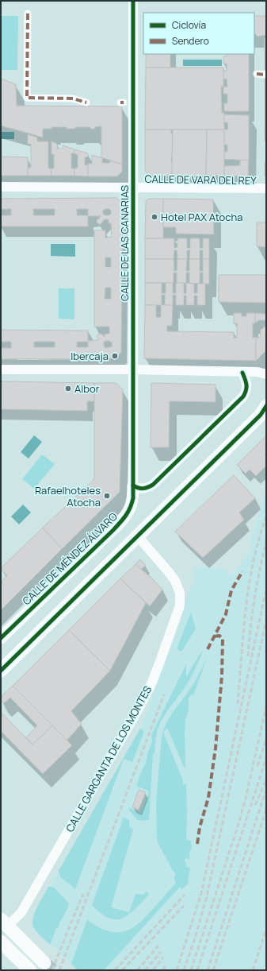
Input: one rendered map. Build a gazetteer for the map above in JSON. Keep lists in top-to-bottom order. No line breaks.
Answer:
{"streets":{"street":["CALLE DE VARA DEL REY","CALLE DE LAS CANARIAS","CALLE DE MÉNDEZ ÁLVARO","CALLE GARGANTA DE LOS MONTES"]},"crossings":[["CALLE DE VARA DEL REY","CALLE DE LAS CANARIAS"],["CALLE DE LAS CANARIAS","CALLE DE MÉNDEZ ÁLVARO"]],"places":["Hotel PAX Atocha","Ibercaja","Albor","Rafaelhoteles Atocha"],"legend":["Ciclovía","Sendero"]}
